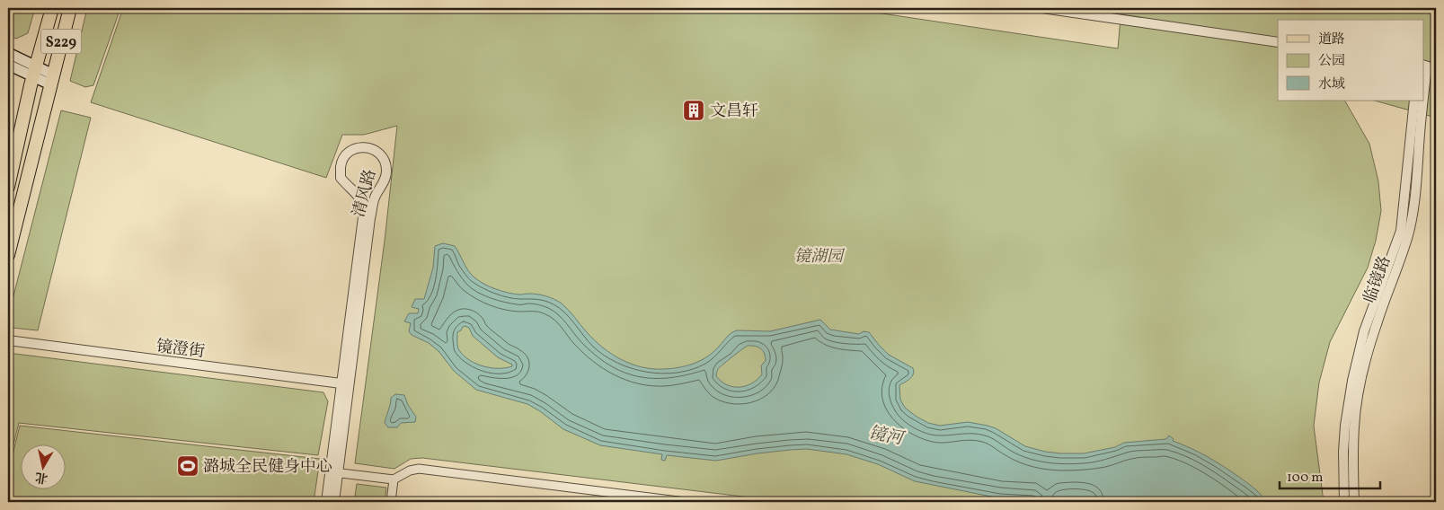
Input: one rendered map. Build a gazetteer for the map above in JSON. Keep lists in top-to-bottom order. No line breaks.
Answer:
{"streets":{"main road":["S229"],"street":["清风路","临镜路","镜澄街"]},"crossings":[["清风路","镜澄街"]],"water":["镜河"],"parks":["镜湖园"],"places":{"building":["文昌轩"],"sports":["潞城全民健身中心"]},"legend":["道路","公园","水域"],"scale_bar":"100 m","north":"bottom"}
